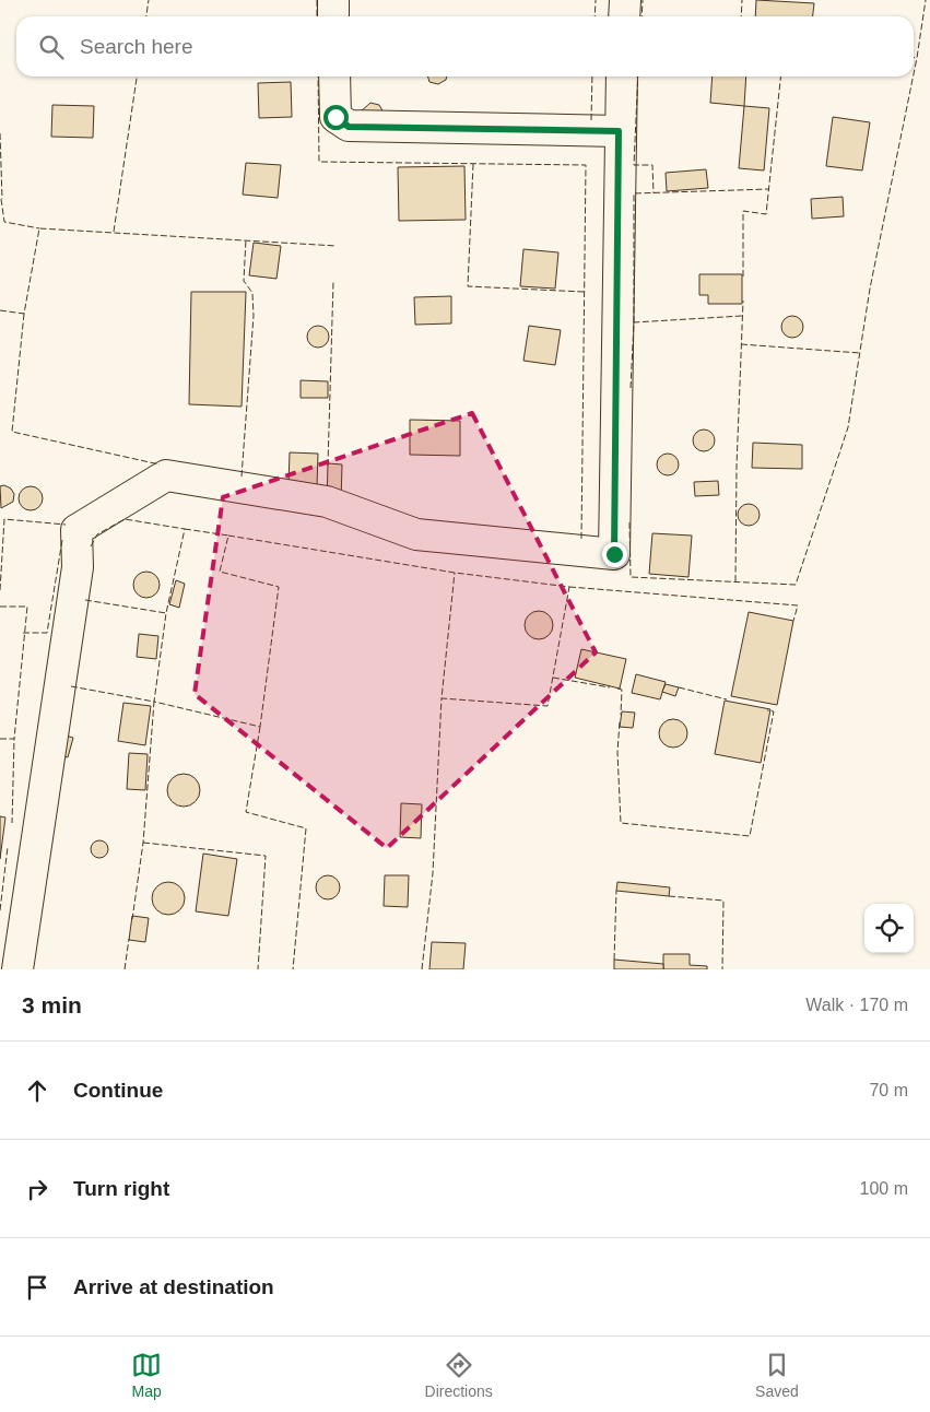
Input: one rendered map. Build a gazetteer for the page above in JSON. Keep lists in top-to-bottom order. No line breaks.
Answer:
{"page":{"search":"Search here","heading":["3 min","Walk · 170 m"],"list":[["Continue","70 m"],["Turn right","100 m"],"Arrive at destination"],"nav":["Map","Directions","Saved"]}}
